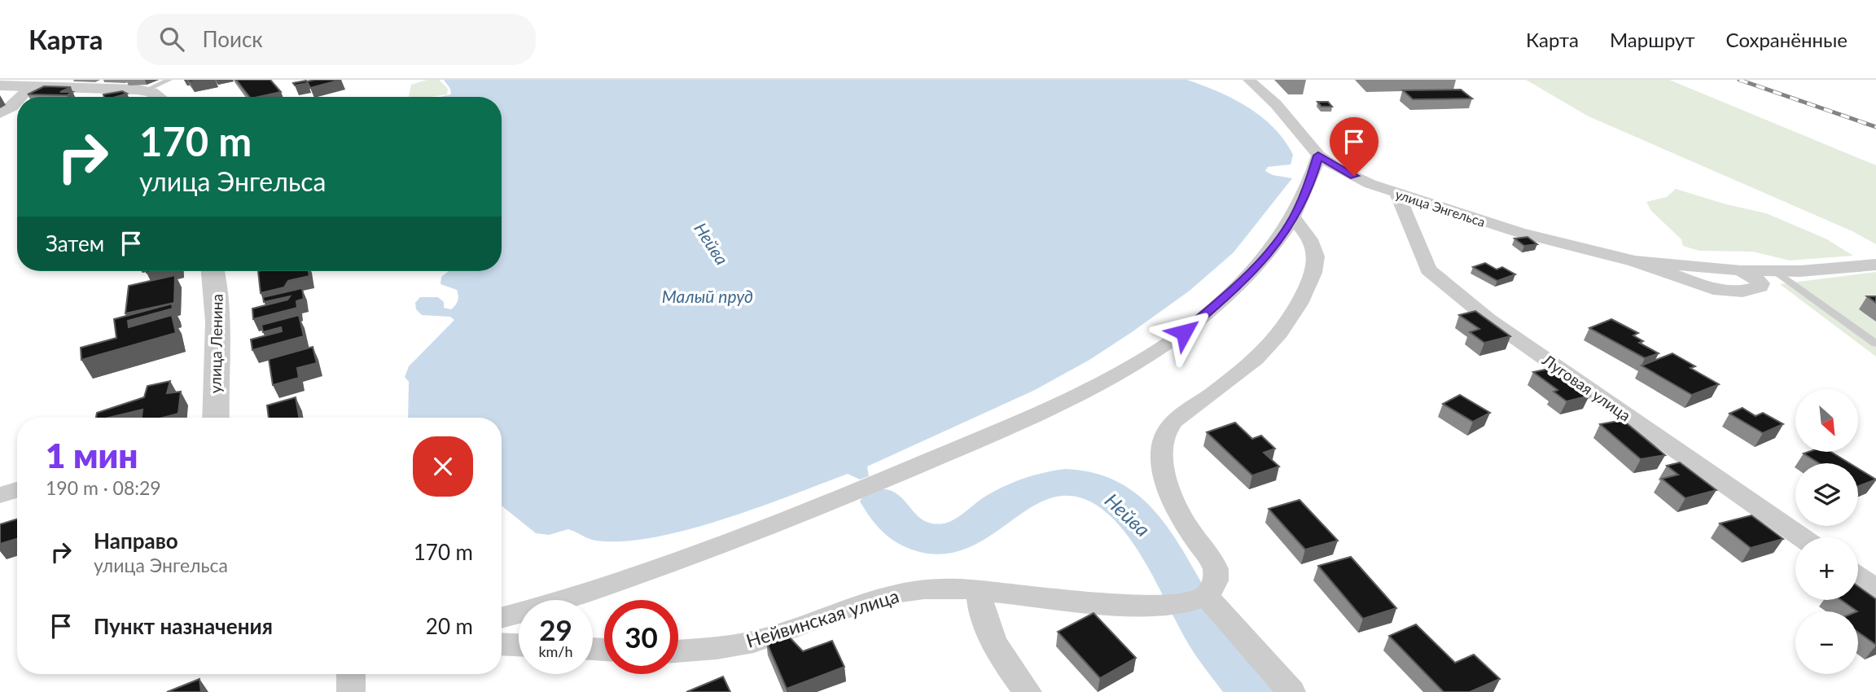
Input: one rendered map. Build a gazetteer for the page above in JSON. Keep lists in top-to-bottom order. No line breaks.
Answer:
{"streets":{"street":["улица Энгельса","улица Ленина","Луговая улица","Нейвинская улица"]},"crossings":[["улица Энгельса","Луговая улица"]],"water":["Нейва","Малый пруд"],"north":"bottom right","page":{"header":"Карта","search":"Поиск","nav":["Карта","Маршрут","Сохранённые"],"turn":["170 m","улица Энгельса"],"then":"Затем","map_buttons":["+","−"],"heading":["1 мин","190 m · 08:29"],"list":[{"name":"Направо","note":"улица Энгельса","value":"170 m"},{"name":"Пункт назначения","value":"20 m"}],"speed":"29 km/h","limit":"30"}}
